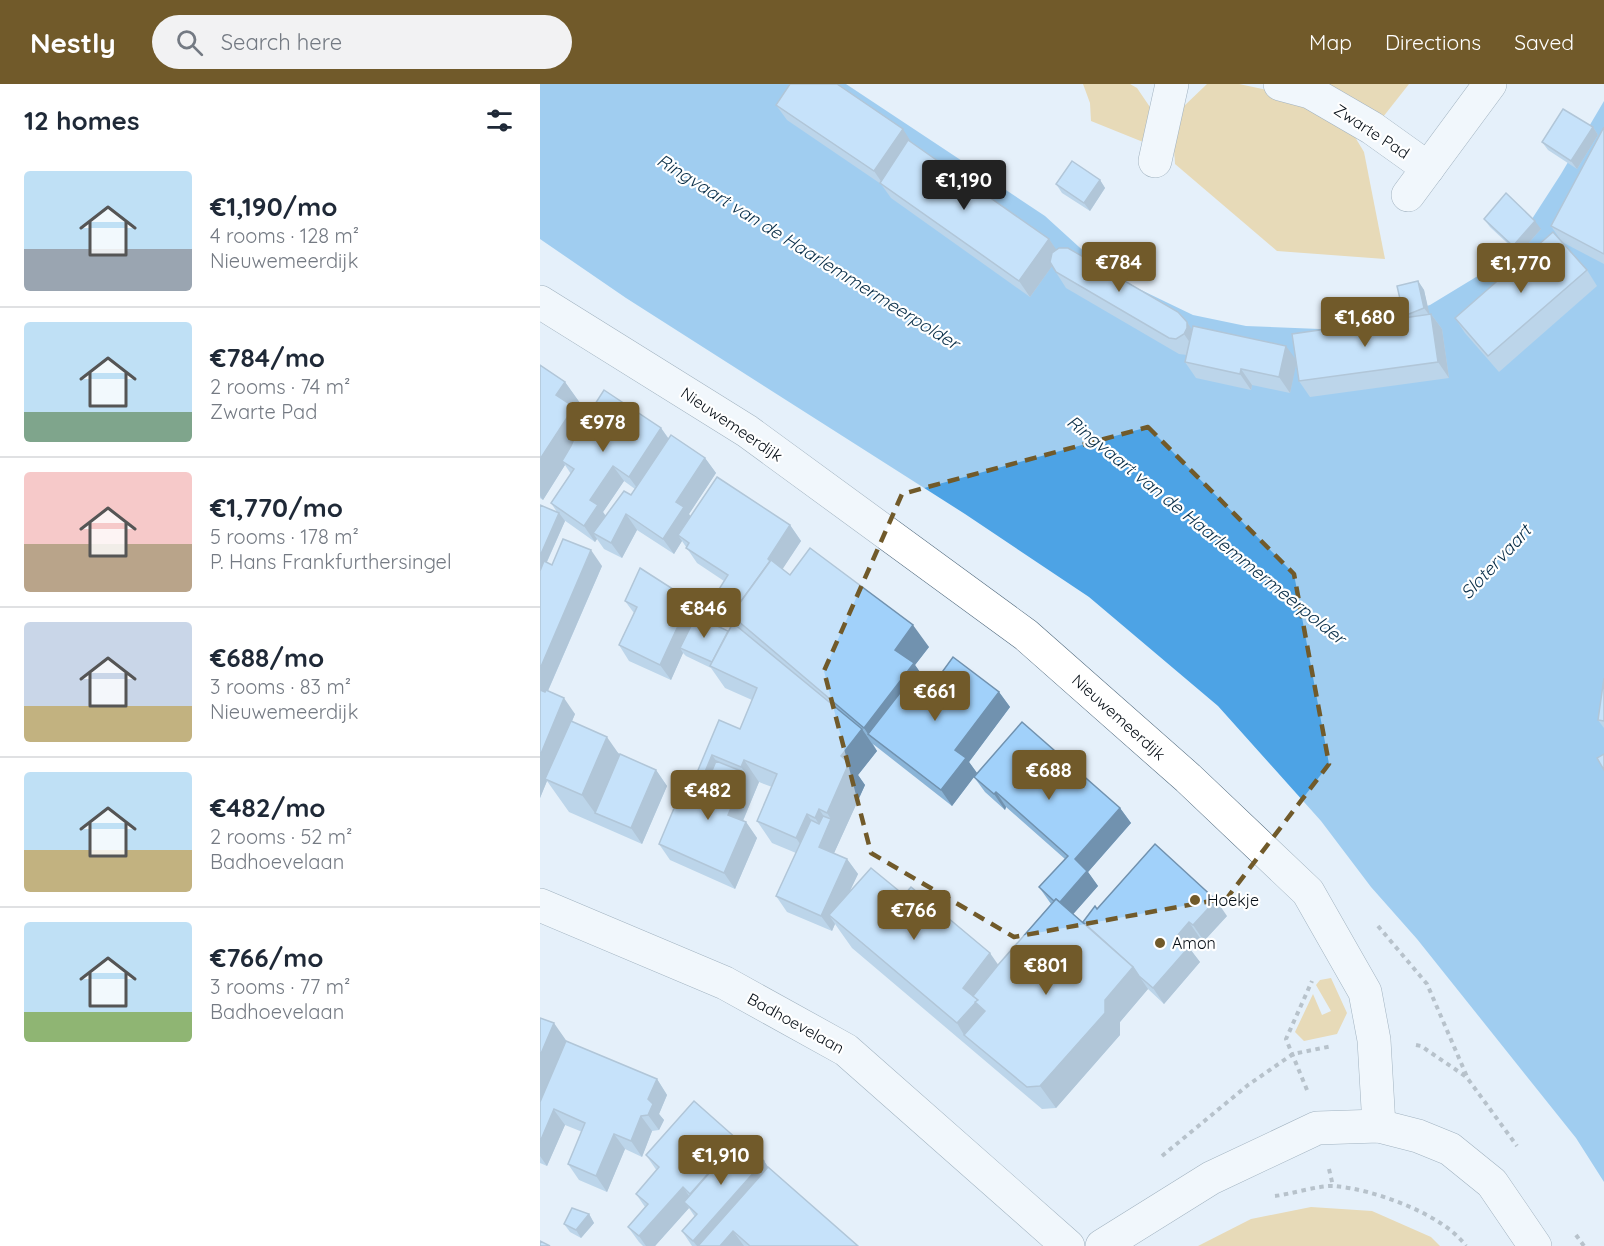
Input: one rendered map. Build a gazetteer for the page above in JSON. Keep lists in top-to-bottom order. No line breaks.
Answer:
{"streets":{"street":["Zwarte Pad","Nieuwemeerdijk","Badhoevelaan"]},"water":["Ringvaart van de Haarlemmermeerpolder","Slotervaart"],"places":["Hoekje","Amon"],"page":{"header":"Nestly","search":"Search here","nav":["Map","Directions","Saved"],"heading":"12 homes","list":[{"name":"€1,190/mo","note":"4 rooms · 128 m² · Nieuwemeerdijk"},{"name":"€784/mo","note":"2 rooms · 74 m² · Zwarte Pad"},{"name":"€1,770/mo","note":"5 rooms · 178 m² · P. Hans Frankfurthersingel"},{"name":"€688/mo","note":"3 rooms · 83 m² · Nieuwemeerdijk"},{"name":"€482/mo","note":"2 rooms · 52 m² · Badhoevelaan"},{"name":"€766/mo","note":"3 rooms · 77 m² · Badhoevelaan"}],"price":["€1,190","€784","€1,770","€1,680","€978","€846","€661","€688","€482","€766","€801","€1,910"]}}
